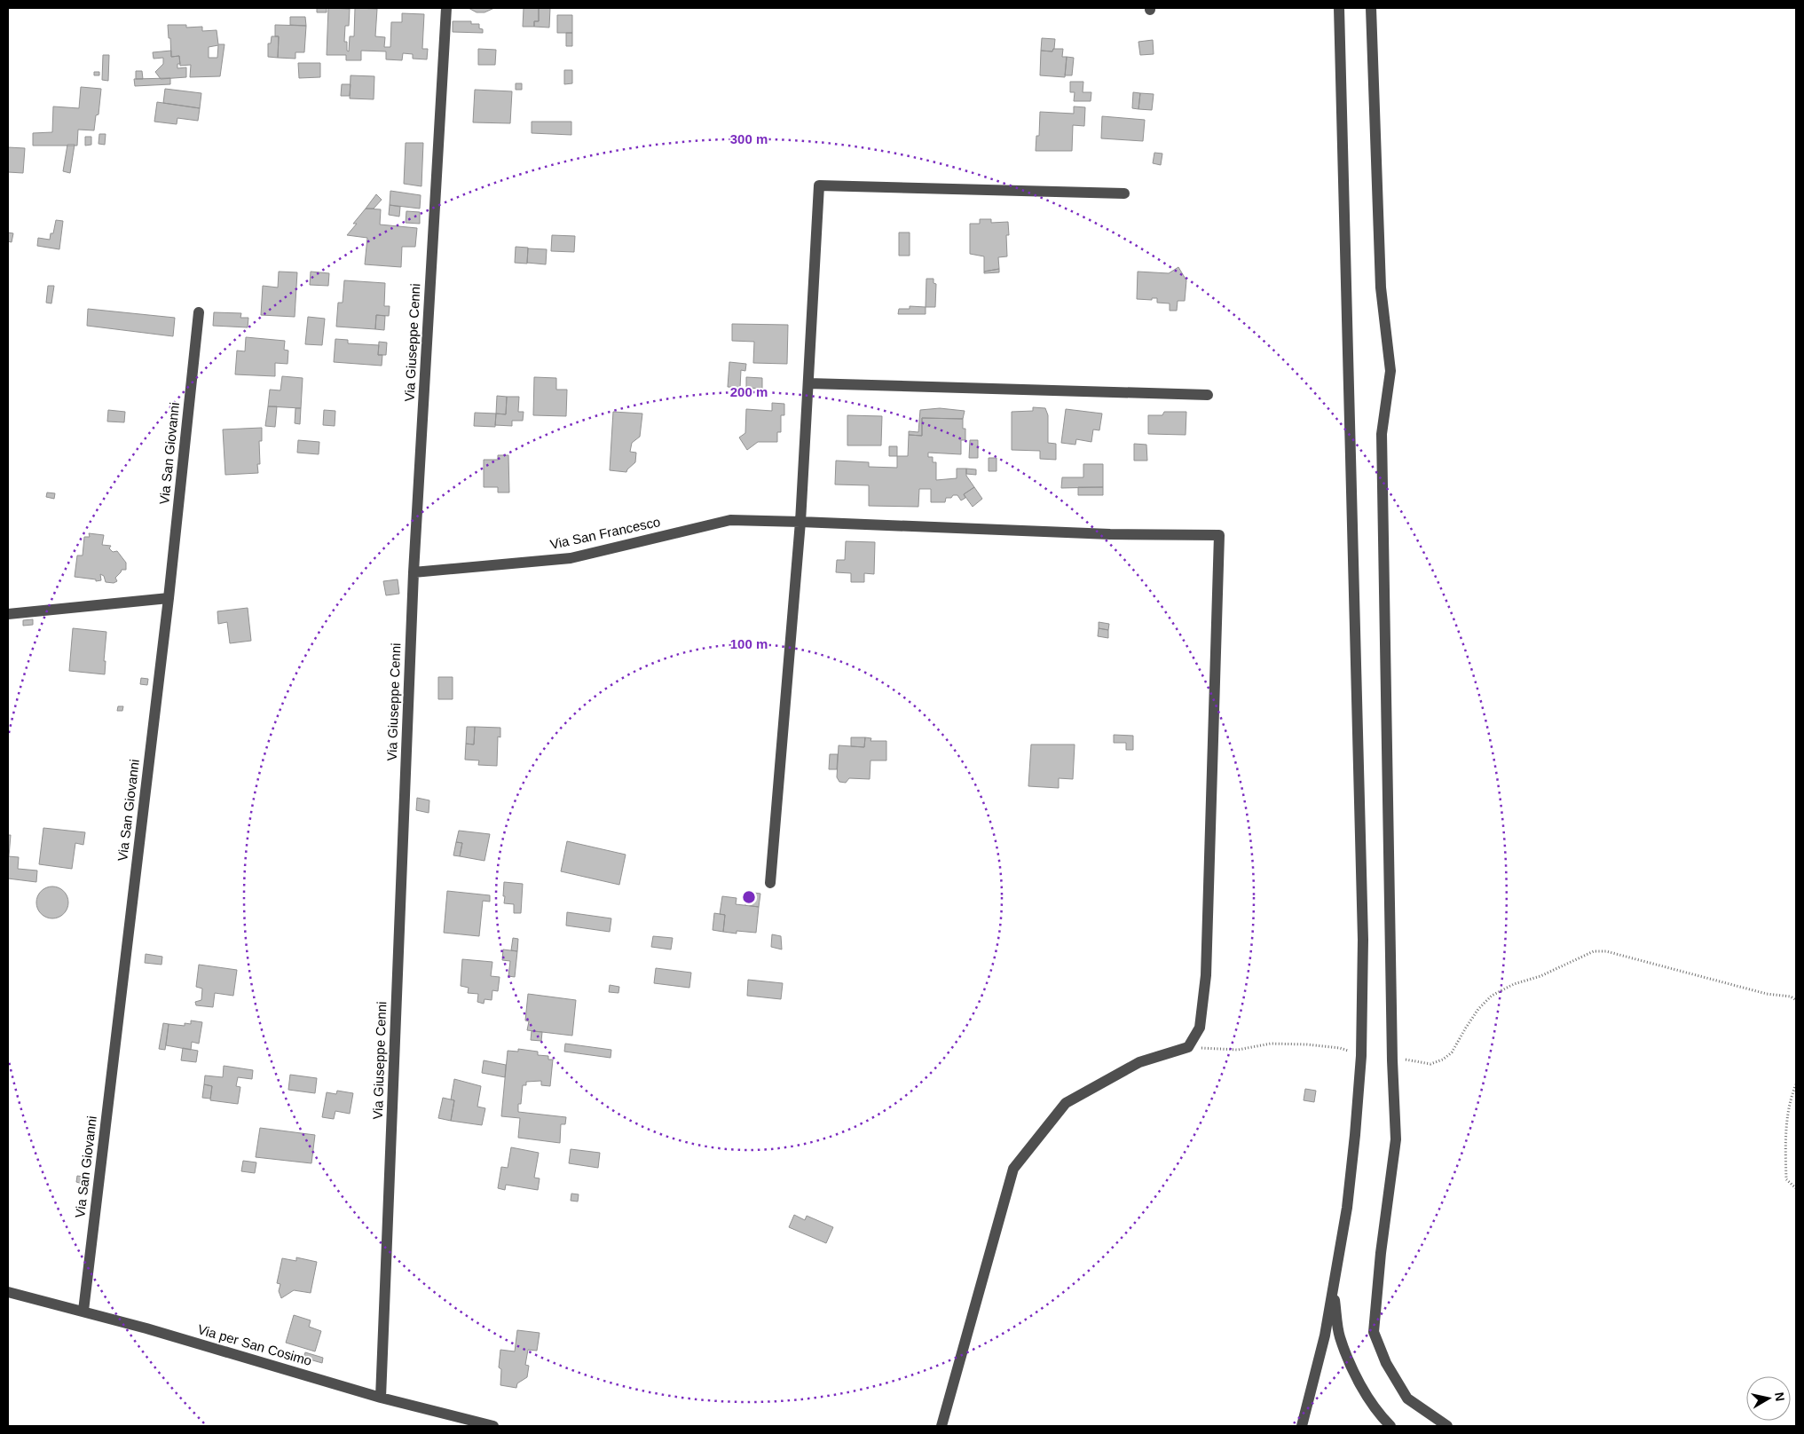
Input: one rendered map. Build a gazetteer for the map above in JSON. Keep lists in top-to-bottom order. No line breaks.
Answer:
{"streets":{"street":["Via Giuseppe Cenni","Via San Giovanni","Via San Francesco","Via per San Cosimo"]},"crossings":[["Via Giuseppe Cenni","Via San Francesco"],["Via Giuseppe Cenni","Via per San Cosimo"],["Via San Giovanni","Via per San Cosimo"]],"north":"right","rings":["300 m","200 m","100 m"]}
